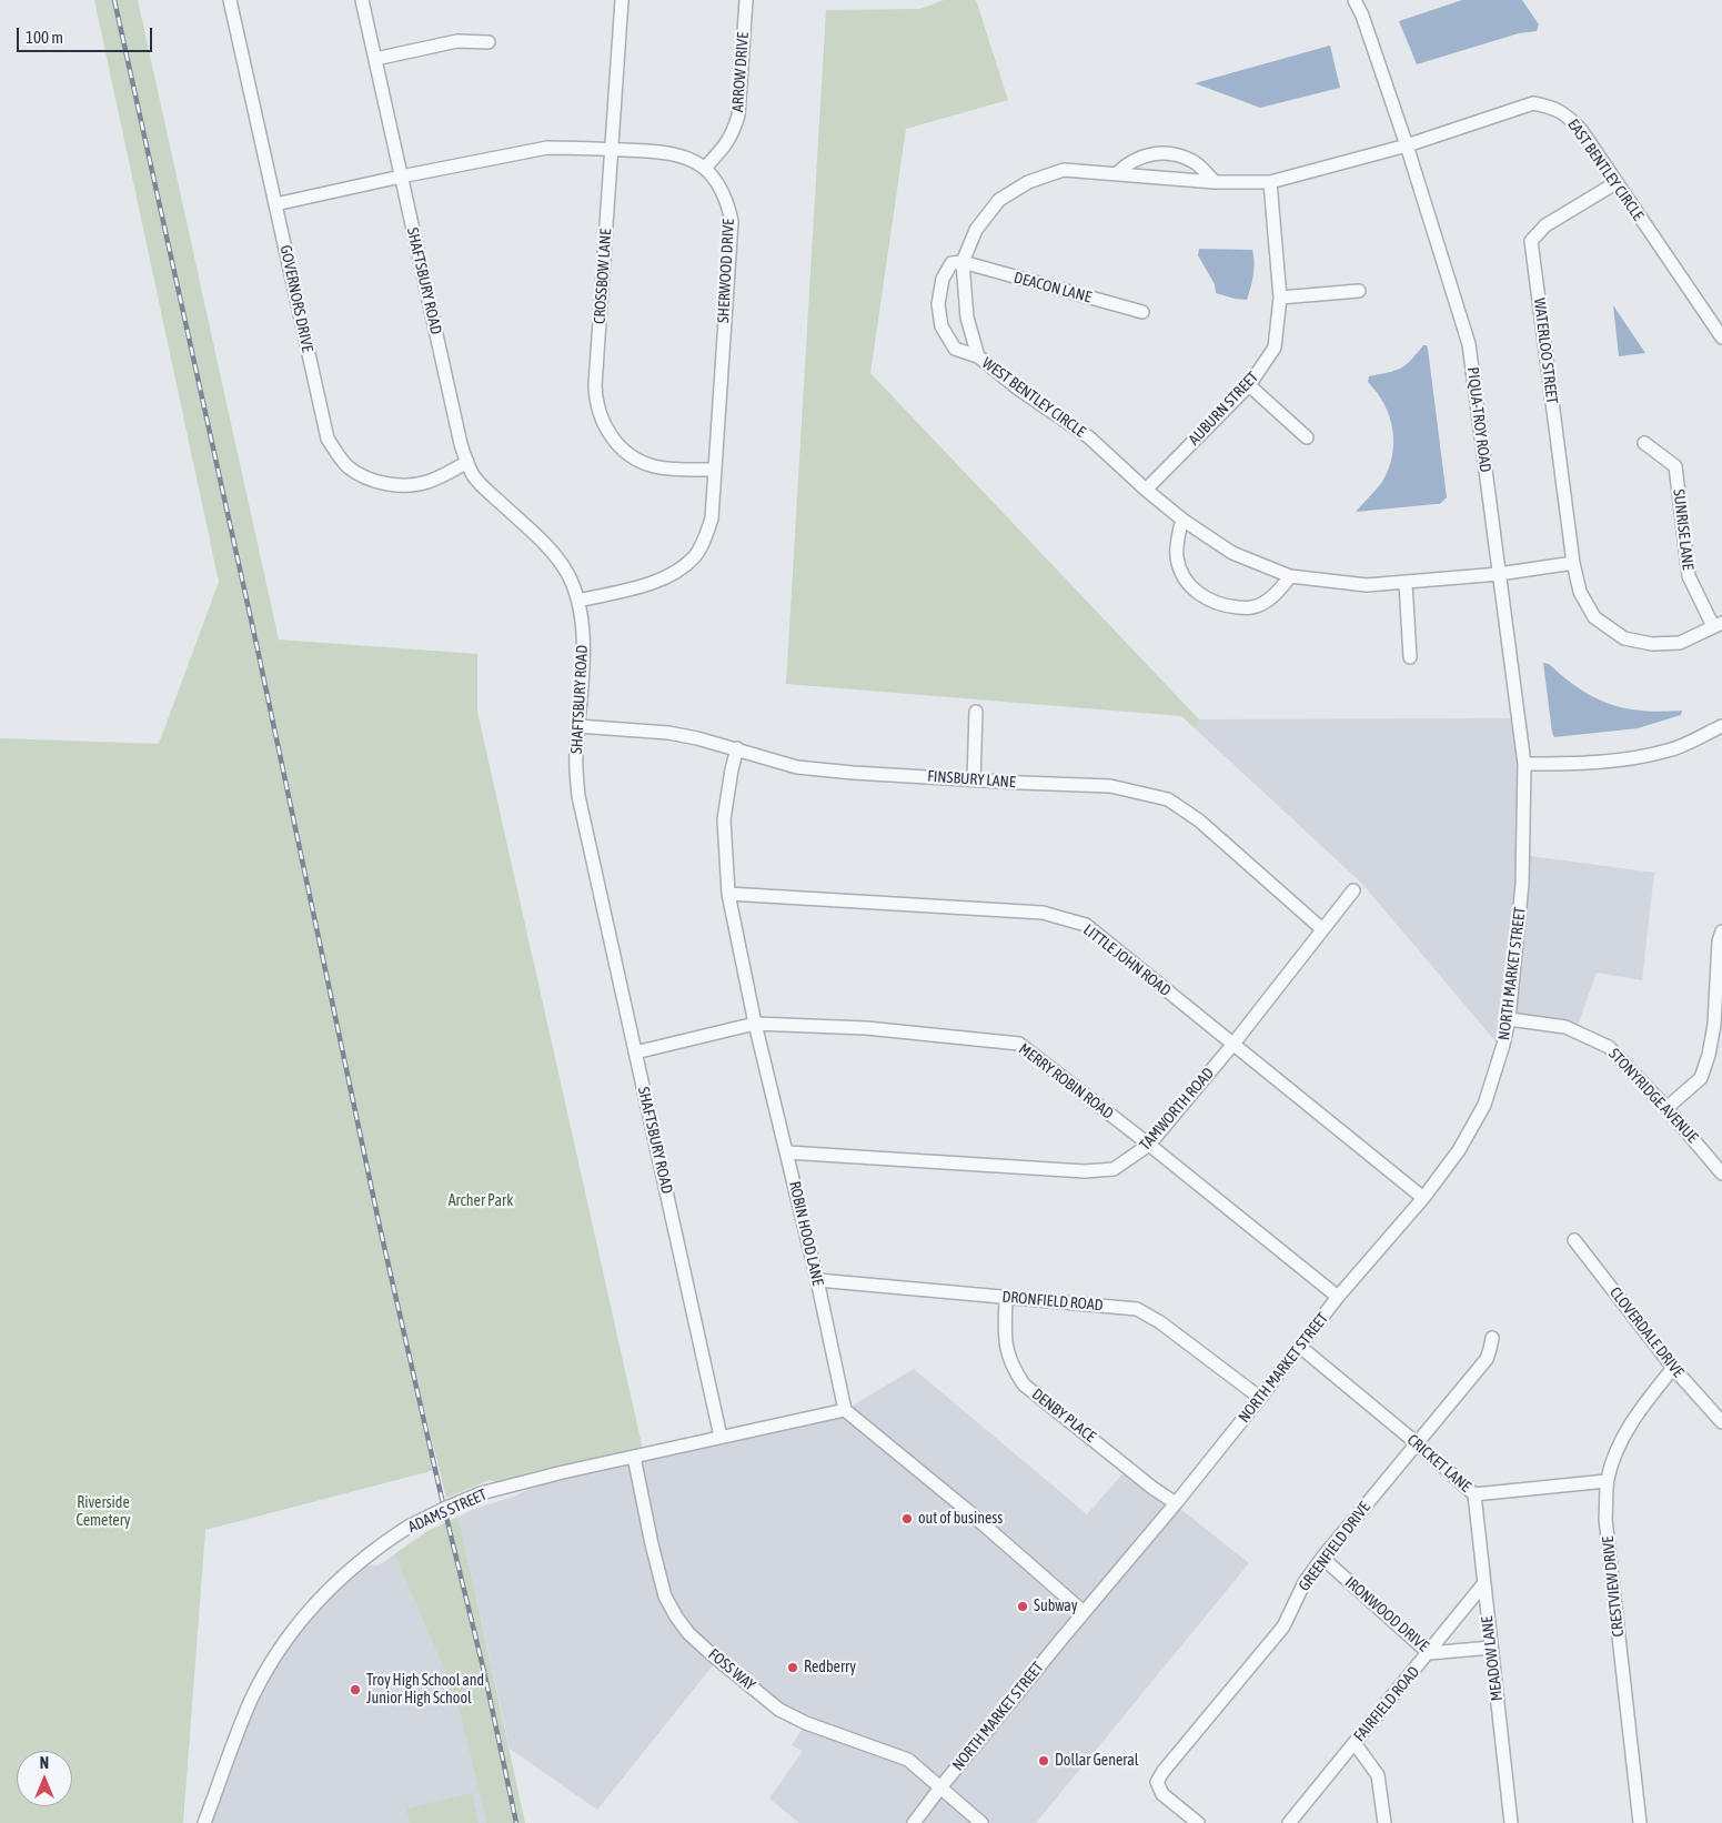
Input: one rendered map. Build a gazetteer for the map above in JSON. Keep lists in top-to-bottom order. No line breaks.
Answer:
{"streets":{"street":["ARROW DRIVE","EAST BENTLEY CIRCLE","SHERWOOD DRIVE","CROSSBOW LANE","SHAFTSBURY ROAD","DEACON LANE","GOVERNORS DRIVE","WATERLOO STREET","WEST BENTLEY CIRCLE","AUBURN STREET","PIQUA-TROY ROAD","SUNRISE LANE","FINSBURY LANE","LITTLE JOHN ROAD","NORTH MARKET STREET","MERRY ROBIN ROAD","STONYRIDGE AVENUE","TAMWORTH ROAD","ROBIN HOOD LANE","DRONFIELD ROAD","CLOVERDALE DRIVE","DENBY PLACE","CRICKET LANE","ADAMS STREET","GREENFIELD DRIVE","CRESTVIEW DRIVE","IRONWOOD DRIVE","MEADOW LANE","FOSS WAY","FAIRFIELD ROAD"]},"crossings":[["ARROW DRIVE","SHERWOOD DRIVE"],["EAST BENTLEY CIRCLE","WATERLOO STREET"],["EAST BENTLEY CIRCLE","WEST BENTLEY CIRCLE"],["EAST BENTLEY CIRCLE","PIQUA-TROY ROAD"],["SHERWOOD DRIVE","CROSSBOW LANE"],["SHERWOOD DRIVE","SHAFTSBURY ROAD"],["SHERWOOD DRIVE","GOVERNORS DRIVE"],["SHAFTSBURY ROAD","GOVERNORS DRIVE"],["SHAFTSBURY ROAD","FINSBURY LANE"],["SHAFTSBURY ROAD","MERRY ROBIN ROAD"],["SHAFTSBURY ROAD","ADAMS STREET"],["DEACON LANE","WEST BENTLEY CIRCLE"],["WEST BENTLEY CIRCLE","AUBURN STREET"],["WEST BENTLEY CIRCLE","PIQUA-TROY ROAD"],["PIQUA-TROY ROAD","NORTH MARKET STREET"],["FINSBURY LANE","TAMWORTH ROAD"],["FINSBURY LANE","ROBIN HOOD LANE"],["LITTLE JOHN ROAD","NORTH MARKET STREET"],["LITTLE JOHN ROAD","TAMWORTH ROAD"],["LITTLE JOHN ROAD","ROBIN HOOD LANE"],["NORTH MARKET STREET","MERRY ROBIN ROAD"],["NORTH MARKET STREET","STONYRIDGE AVENUE"],["NORTH MARKET STREET","DRONFIELD ROAD"],["NORTH MARKET STREET","DENBY PLACE"],["NORTH MARKET STREET","CRICKET LANE"],["NORTH MARKET STREET","FOSS WAY"],["MERRY ROBIN ROAD","TAMWORTH ROAD"],["MERRY ROBIN ROAD","ROBIN HOOD LANE"],["TAMWORTH ROAD","ROBIN HOOD LANE"],["ROBIN HOOD LANE","DRONFIELD ROAD"],["ROBIN HOOD LANE","ADAMS STREET"],["DRONFIELD ROAD","DENBY PLACE"],["CLOVERDALE DRIVE","CRESTVIEW DRIVE"],["CRICKET LANE","GREENFIELD DRIVE"],["CRICKET LANE","CRESTVIEW DRIVE"],["CRICKET LANE","MEADOW LANE"],["ADAMS STREET","FOSS WAY"],["GREENFIELD DRIVE","IRONWOOD DRIVE"],["IRONWOOD DRIVE","MEADOW LANE"],["IRONWOOD DRIVE","FAIRFIELD ROAD"],["MEADOW LANE","FAIRFIELD ROAD"]],"parks":["Archer Park","Riverside Cemetery"],"places":["out of business","Subway","Redberry","Troy High School and Junior High School","Dollar General"],"scale_bar":"100 m","north":"top"}
